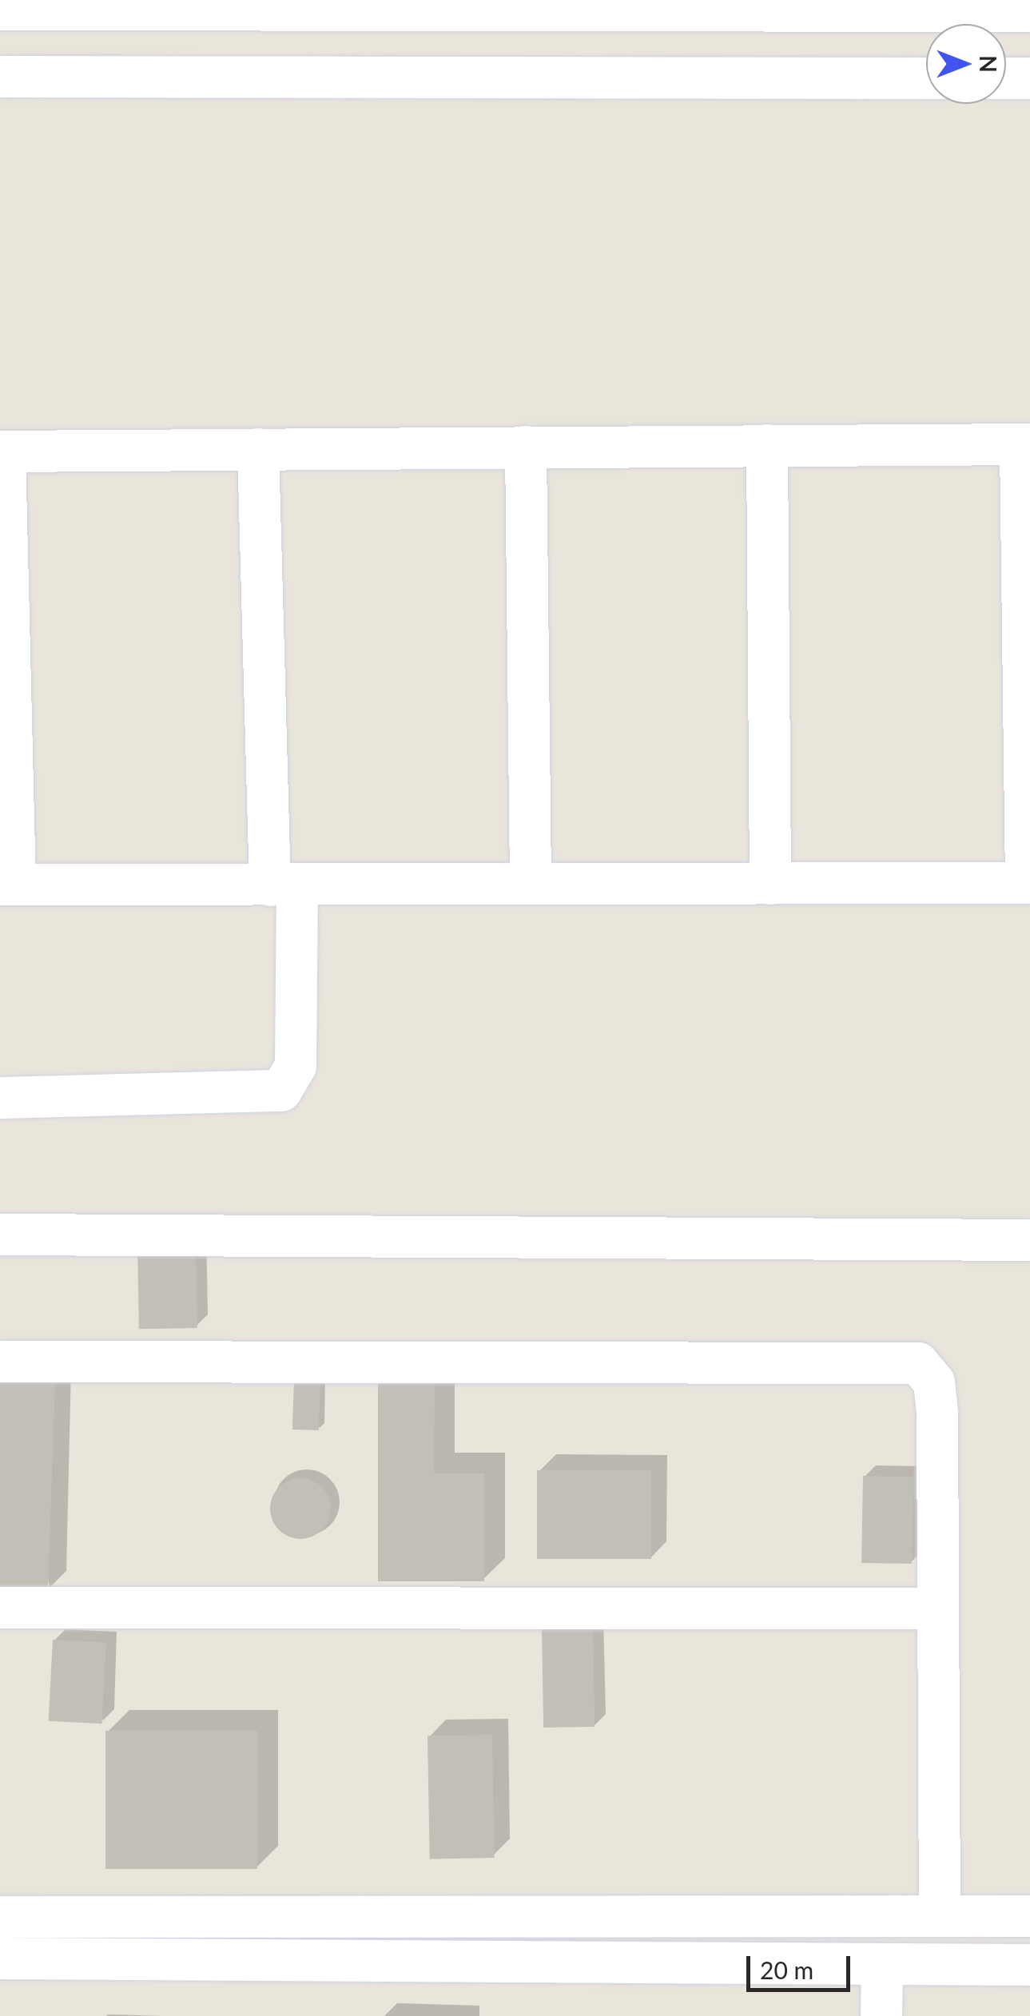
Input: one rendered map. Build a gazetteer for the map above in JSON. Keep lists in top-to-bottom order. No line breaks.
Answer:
{"scale_bar":"20 m","north":"right"}
